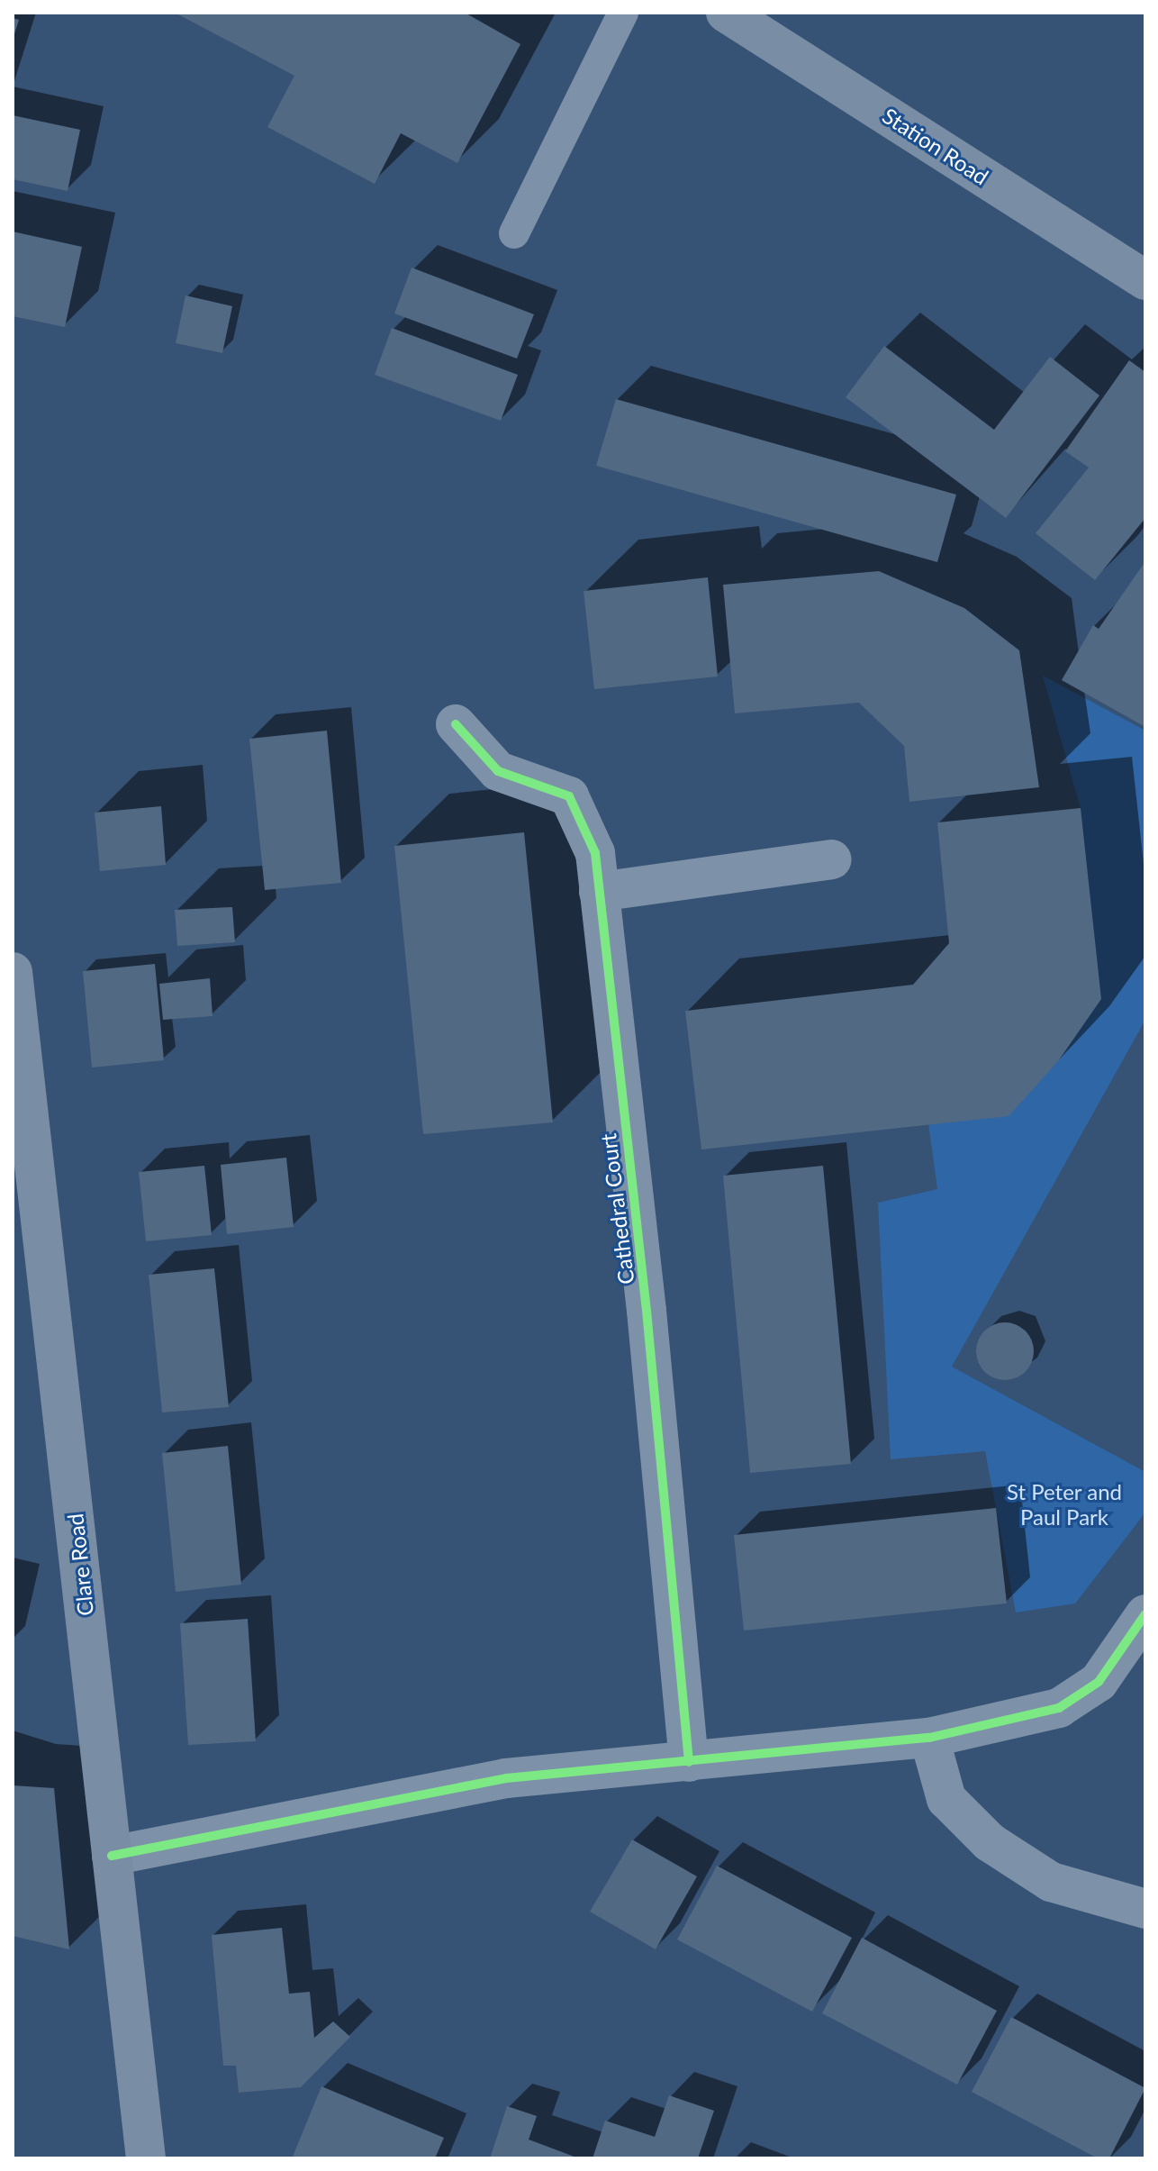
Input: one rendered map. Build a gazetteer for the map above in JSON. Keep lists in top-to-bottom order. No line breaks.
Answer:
{"streets":{"main road":["Station Road","Clare Road"],"street":["Cathedral Court"]},"parks":["St Peter and Paul Park"]}
